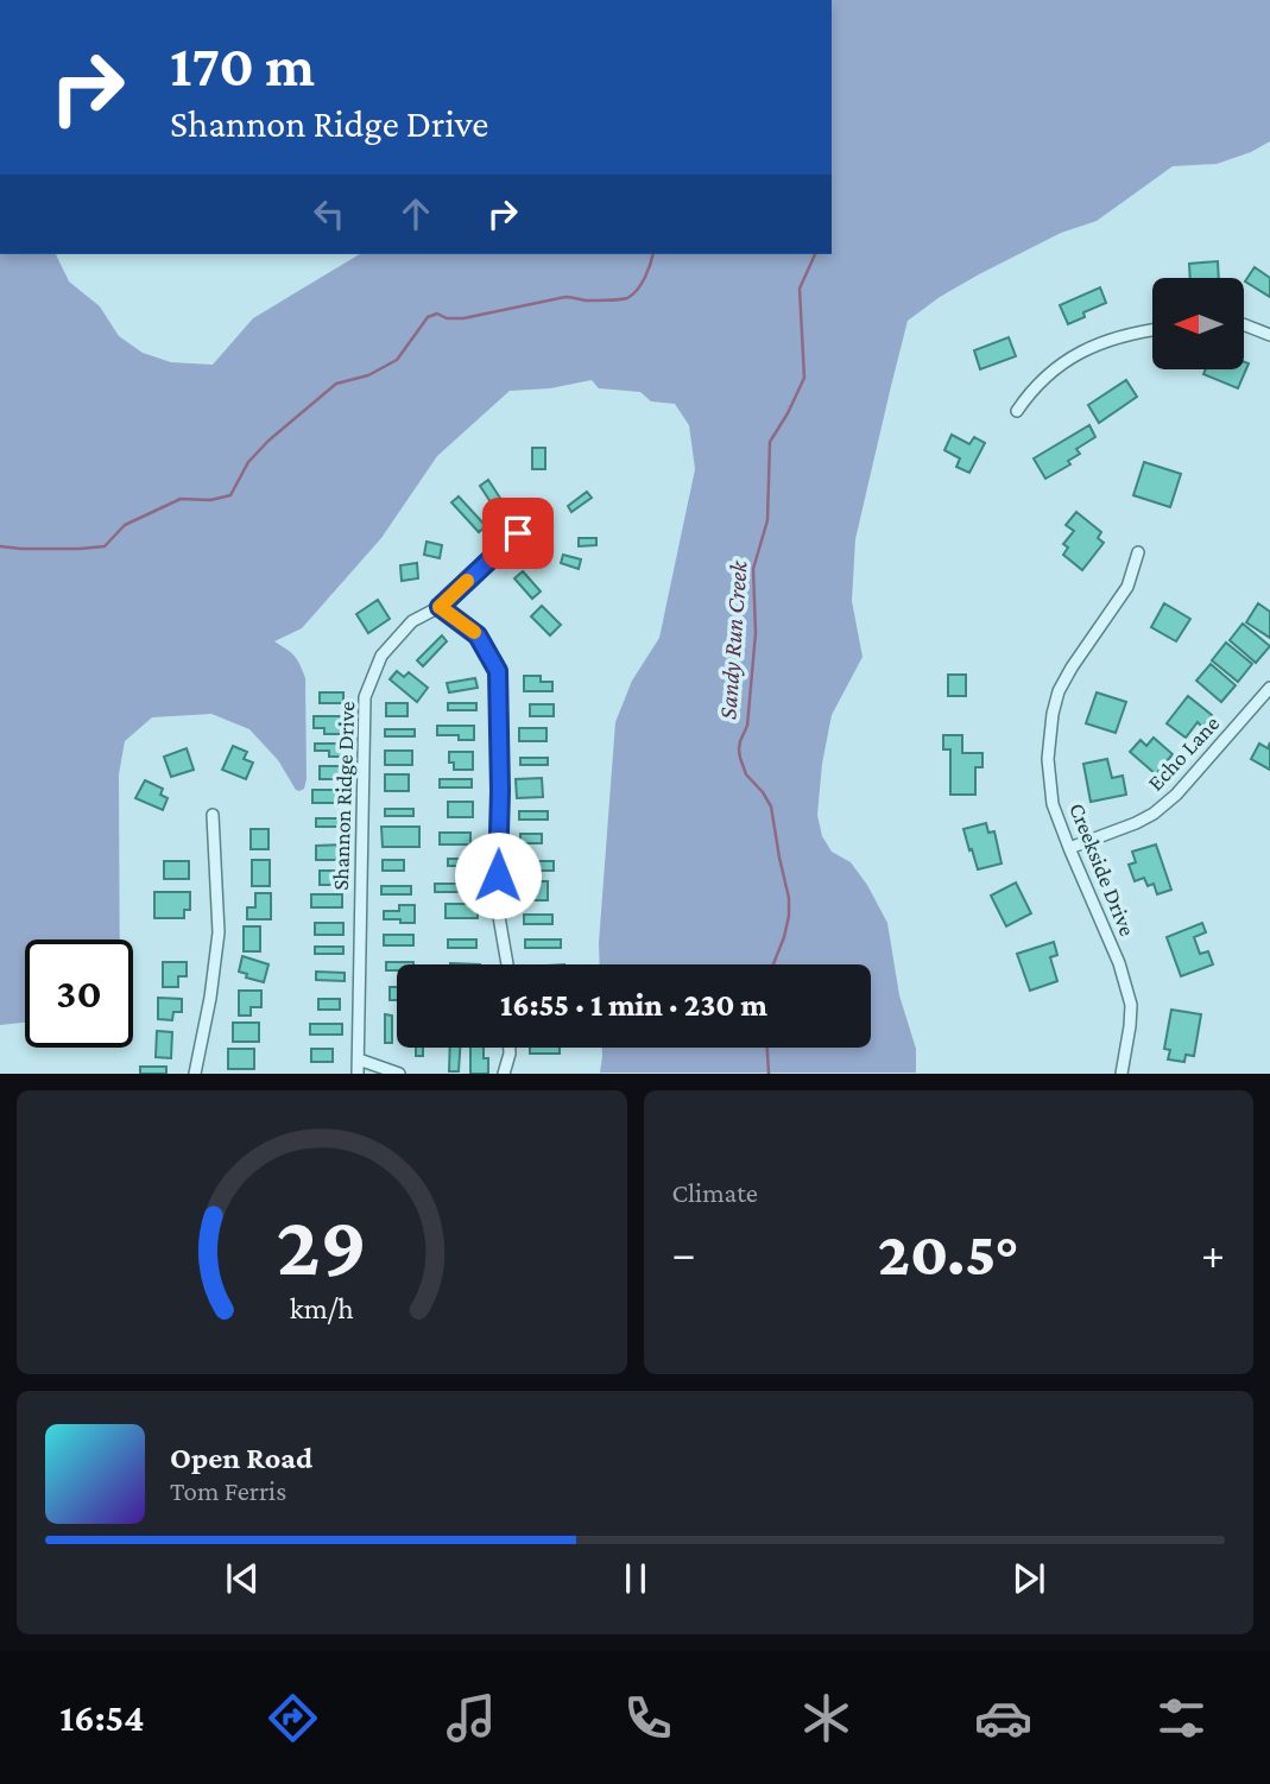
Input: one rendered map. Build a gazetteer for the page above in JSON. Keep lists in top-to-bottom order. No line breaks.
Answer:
{"streets":{"street":["Echo Lane","Shannon Ridge Drive","Creekside Drive"]},"crossings":[["Echo Lane","Creekside Drive"]],"water":["Sandy Run Creek"],"north":"left","page":{"turn":["170 m","Shannon Ridge Drive"],"limit":"30","trip":"16:55 · 1 min · 230 m","tile":"Climate","heat":["−","20.5°","+"],"song":["Open Road","Tom Ferris"],"tabs":"16:54","gauge":["29","km/h"]}}
